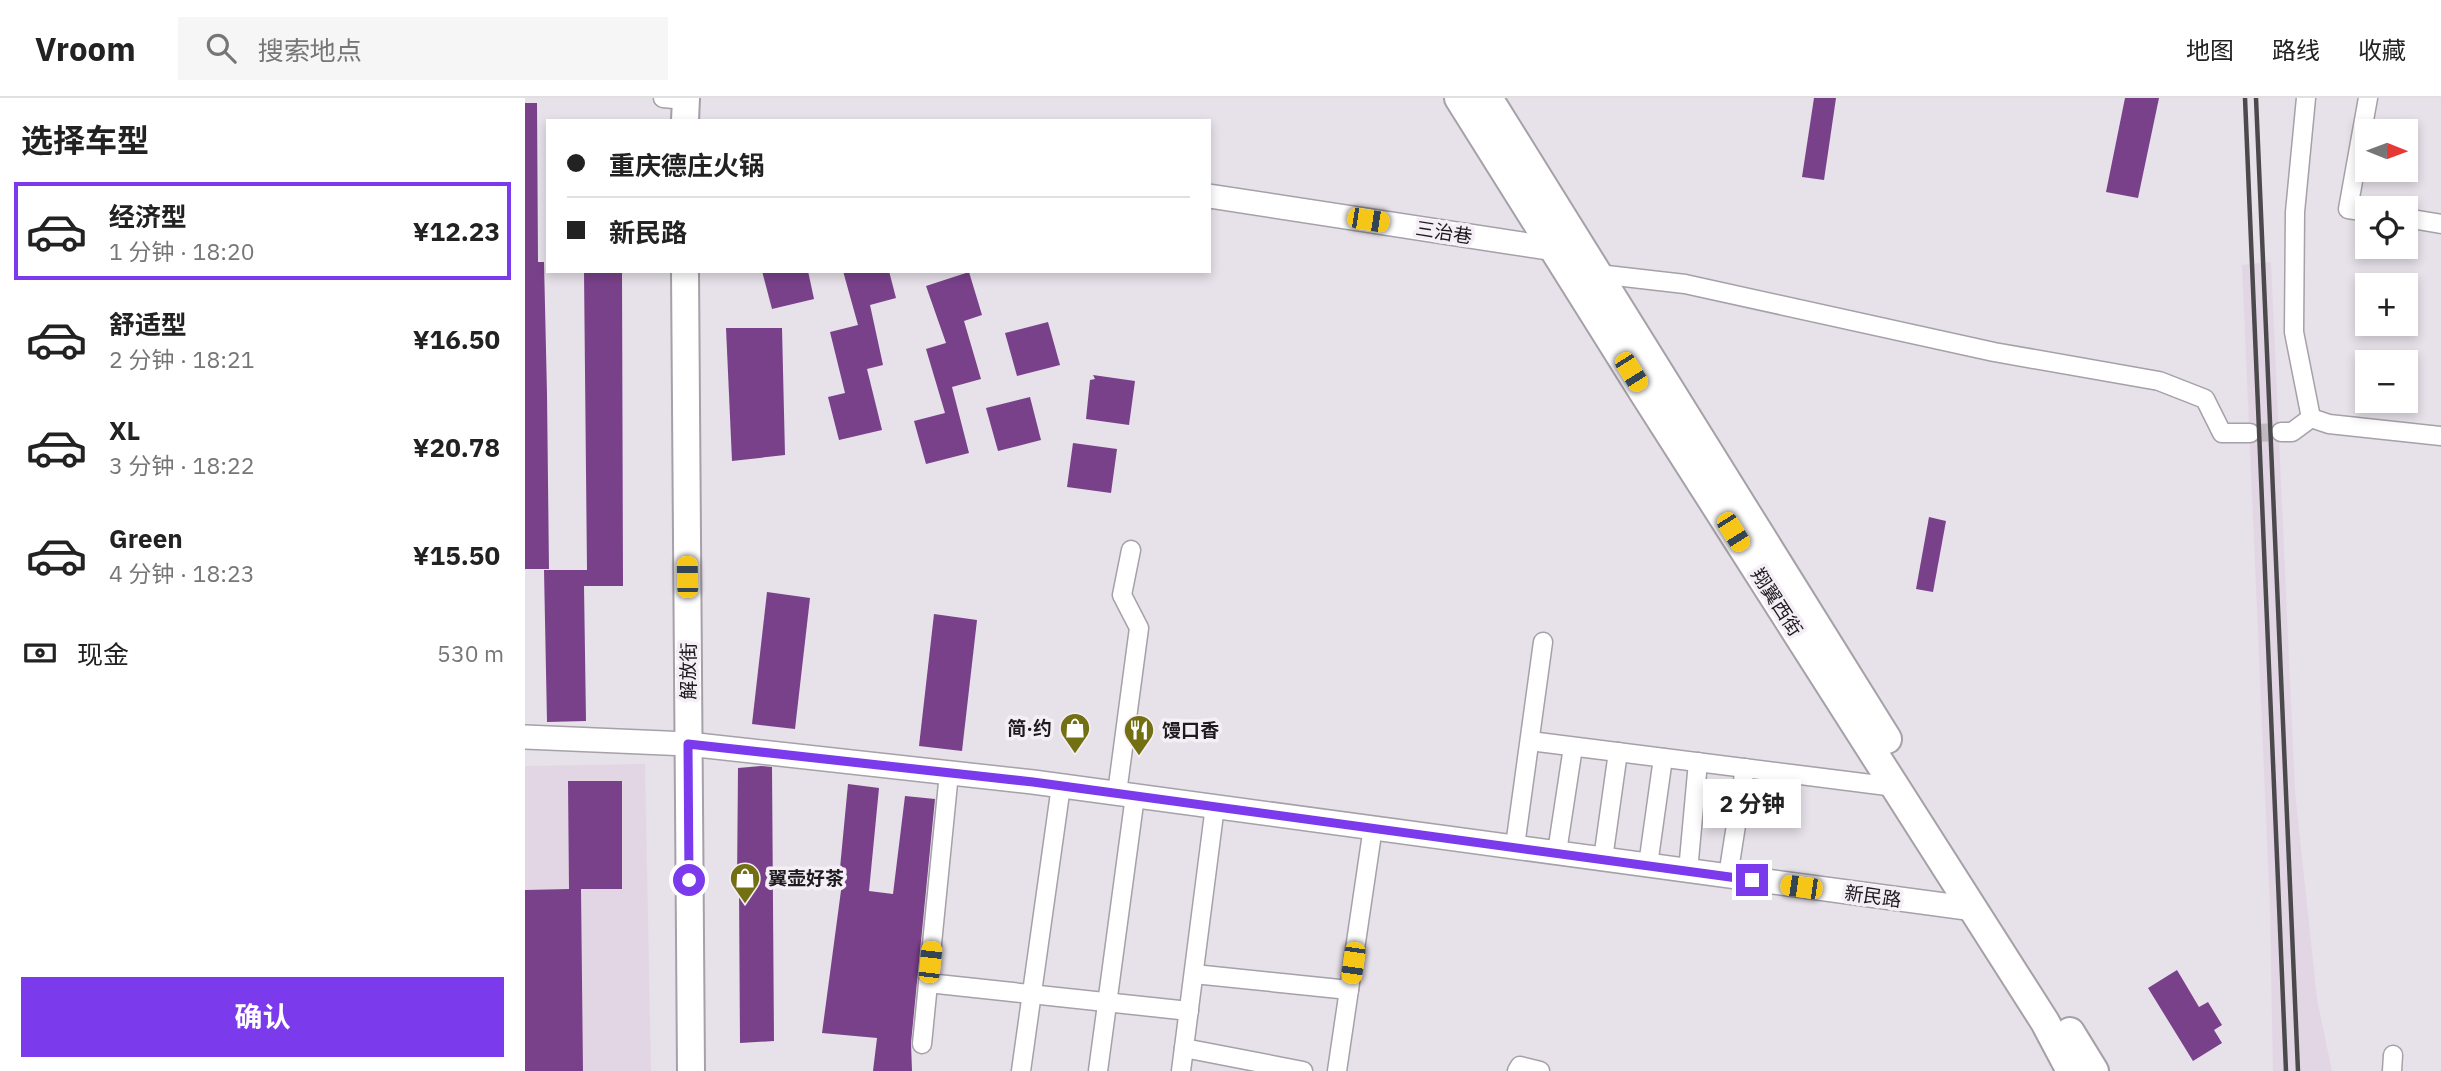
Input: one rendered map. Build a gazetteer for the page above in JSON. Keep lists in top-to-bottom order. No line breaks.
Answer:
{"streets":{"main road":["翔翼西街","解放街"],"street":["三治巷","新民路"]},"crossings":[["三治巷","翔翼西街"],["翔翼西街","新民路"],["解放街","新民路"]],"places":{"shop":["简·约","翼壶好茶"],"restaurant":["馒口香"]},"north":"right","page":{"header":"Vroom","search":"搜索地点","nav":["地图","路线","收藏"],"heading":"选择车型","map_buttons":["+","−"],"banner":["重庆德庄火锅","新民路"],"list":[{"name":"经济型","note":"1 分钟 · 18:20","value":"¥12.23"},{"name":"舒适型","note":"2 分钟 · 18:21","value":"¥16.50"},{"name":"XL","note":"3 分钟 · 18:22","value":"¥20.78"},{"name":"Green","note":"4 分钟 · 18:23","value":"¥15.50"}],"pay":["现金","530 m"],"bubble":"2 分钟","buttons":"确认"}}
